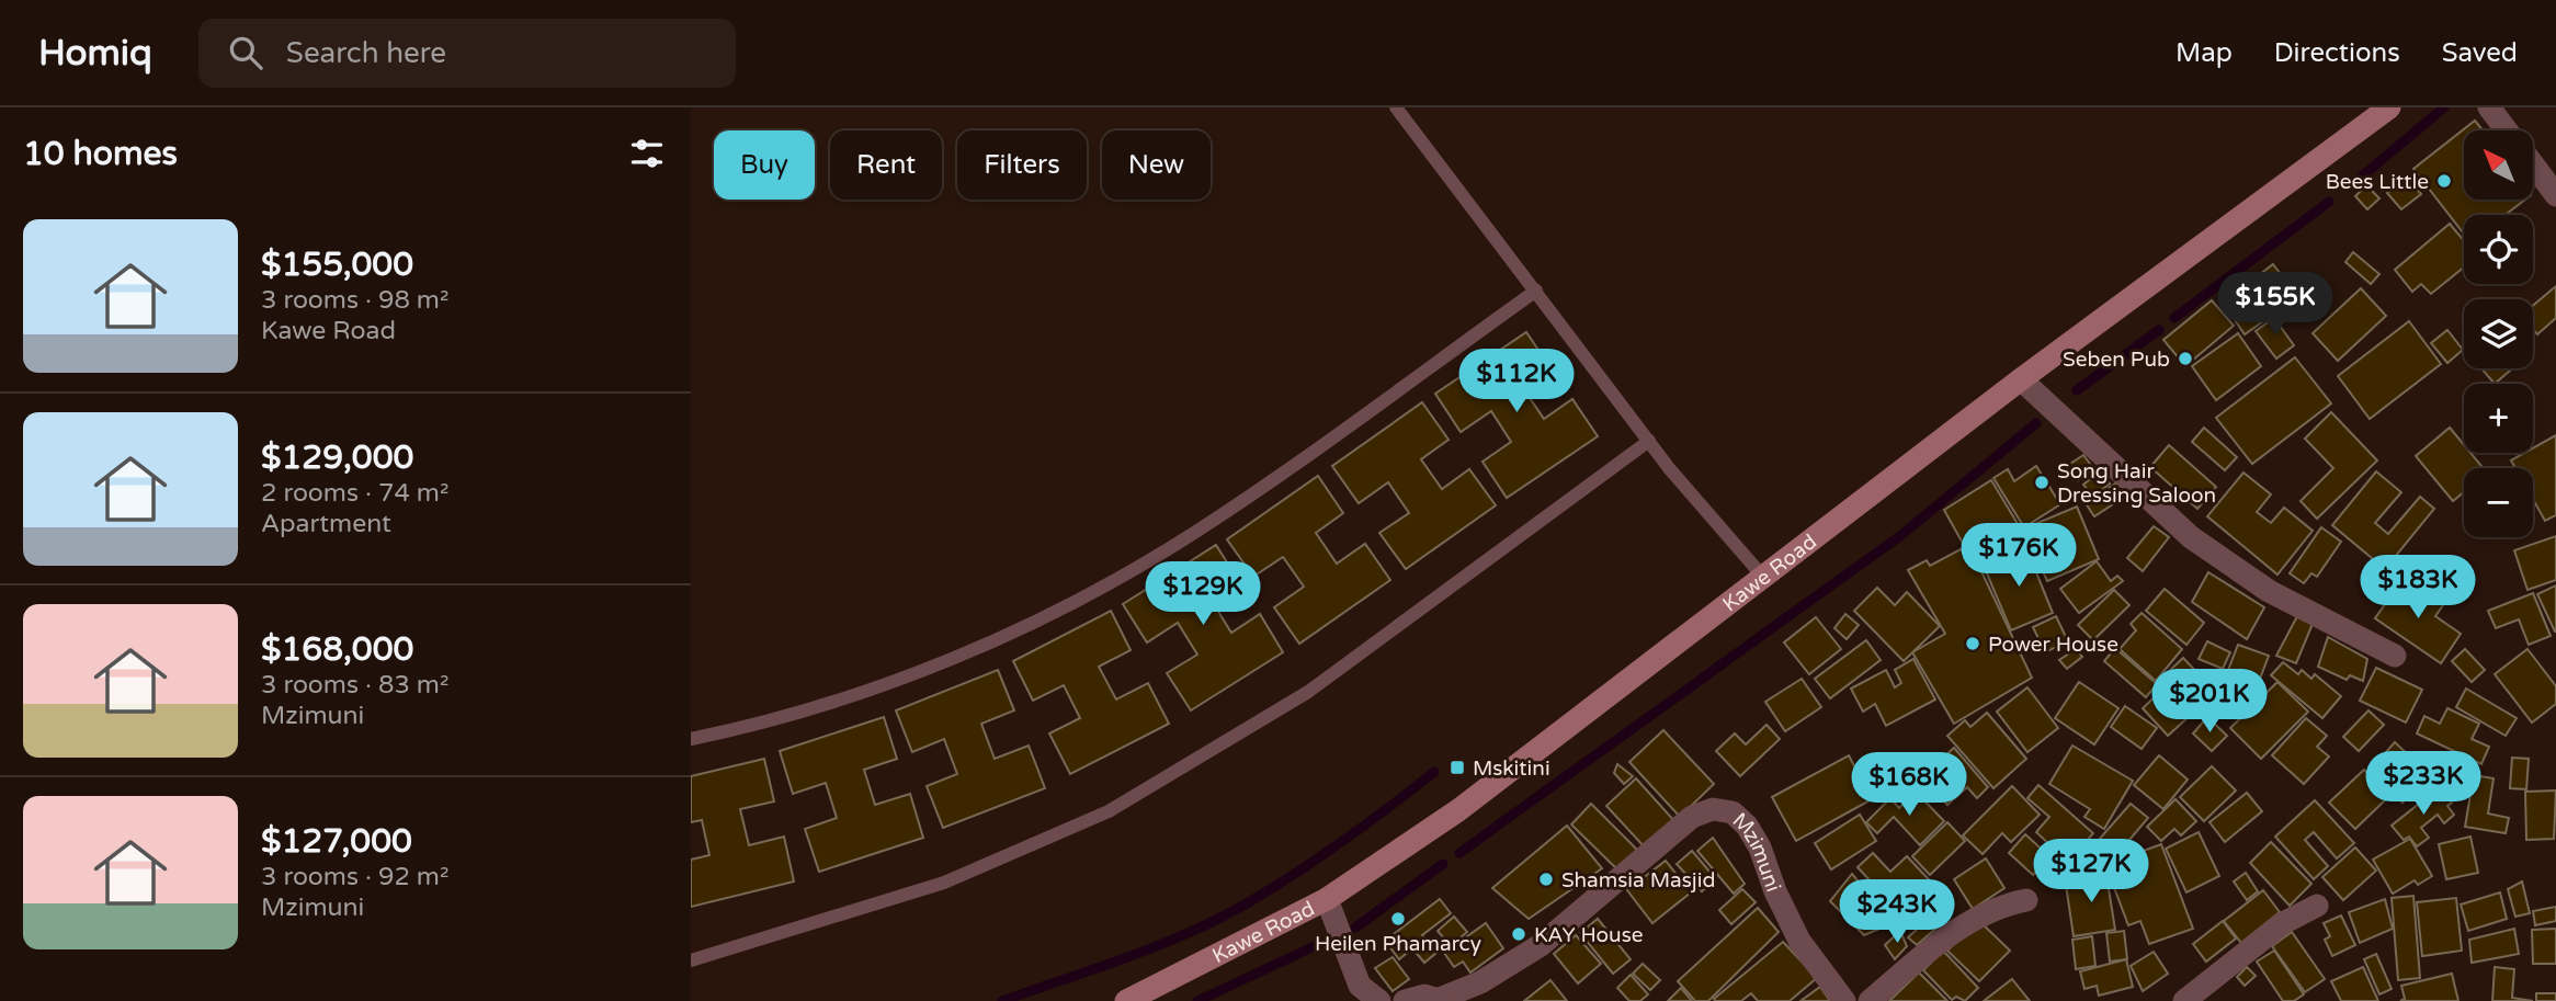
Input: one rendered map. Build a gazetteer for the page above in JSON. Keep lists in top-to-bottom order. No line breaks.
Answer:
{"streets":{"main road":["Kawe Road"],"street":["Mzimuni"]},"places":{"other":["Bees Little","Seben Pub","Song Hair Dressing Saloon","Power House","Shamsia Masjid","Heilen Phamarcy","KAY House"],"transit":["Mskitini"]},"north":"top left","page":{"header":"Homiq","search":"Search here","nav":["Map","Directions","Saved"],"heading":"10 homes","map_buttons":["+","−"],"chip":["Buy","Rent","Filters","New"],"list":[{"name":"$155,000","note":"3 rooms · 98 m² · Kawe Road"},{"name":"$129,000","note":"2 rooms · 74 m² · Apartment"},{"name":"$168,000","note":"3 rooms · 83 m² · Mzimuni"},{"name":"$127,000","note":"3 rooms · 92 m² · Mzimuni"}],"price":["$155K","$112K","$176K","$183K","$129K","$201K","$233K","$168K","$127K","$243K"]}}
